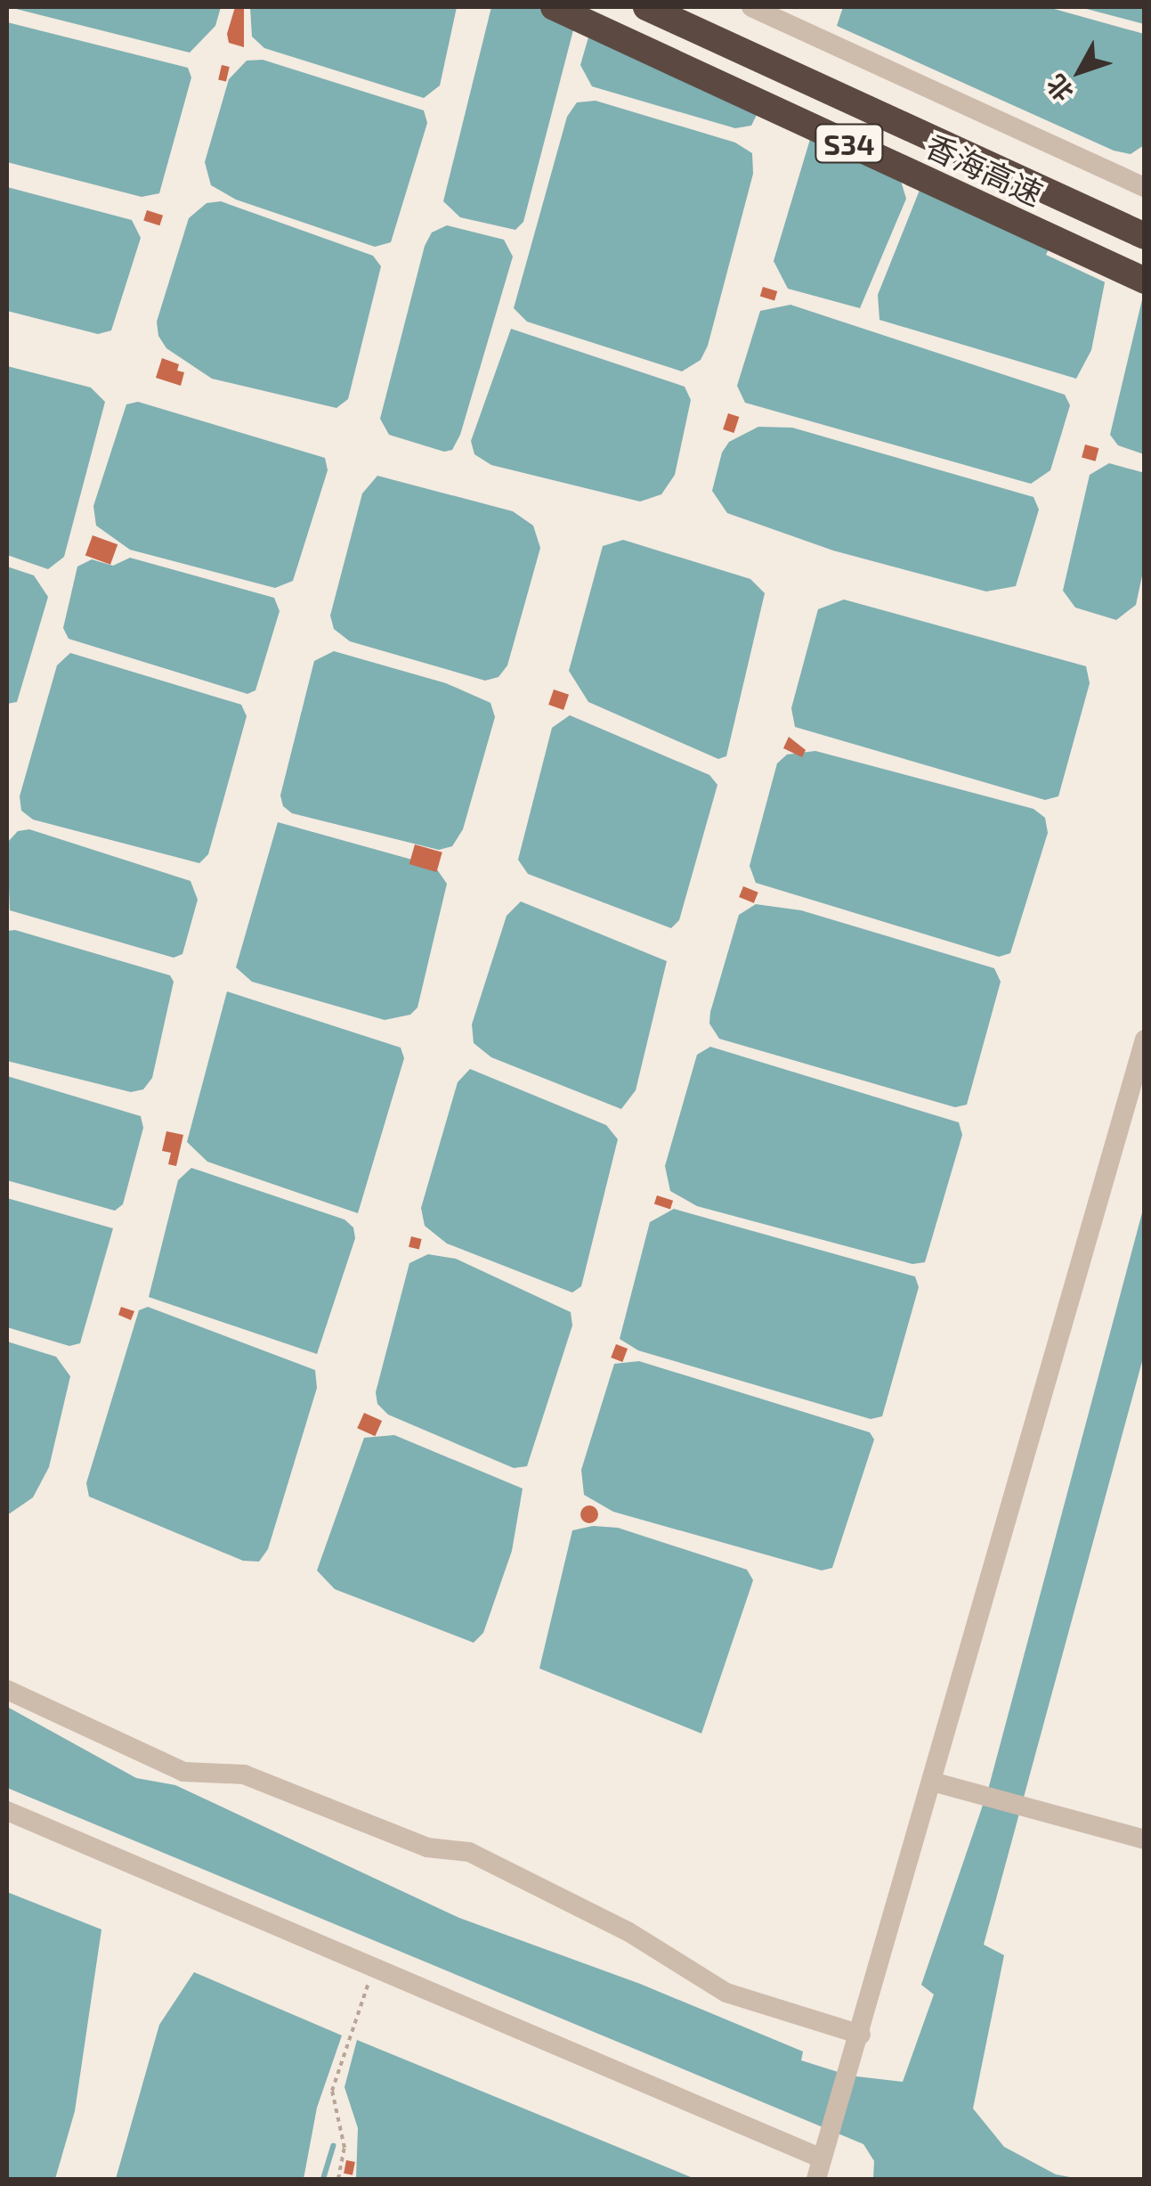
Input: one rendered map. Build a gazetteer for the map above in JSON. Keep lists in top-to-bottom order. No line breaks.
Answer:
{"streets":{"highway":["S34","香海高速"]},"north":"bottom left"}
